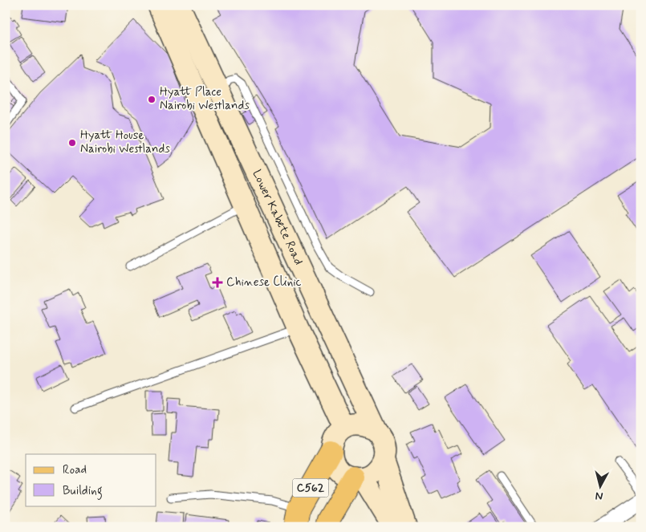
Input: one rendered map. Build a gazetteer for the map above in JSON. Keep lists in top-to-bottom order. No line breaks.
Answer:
{"streets":{"main road":["Lower Kabete Road","C562"]},"crossings":[["Lower Kabete Road","C562"]],"places":{"other":["Hyatt Place Nairobi Westlands","Hyatt House Nairobi Westlands"],"health":["Chinese Clinic"]},"legend":["Road","Building"],"north":"bottom"}
